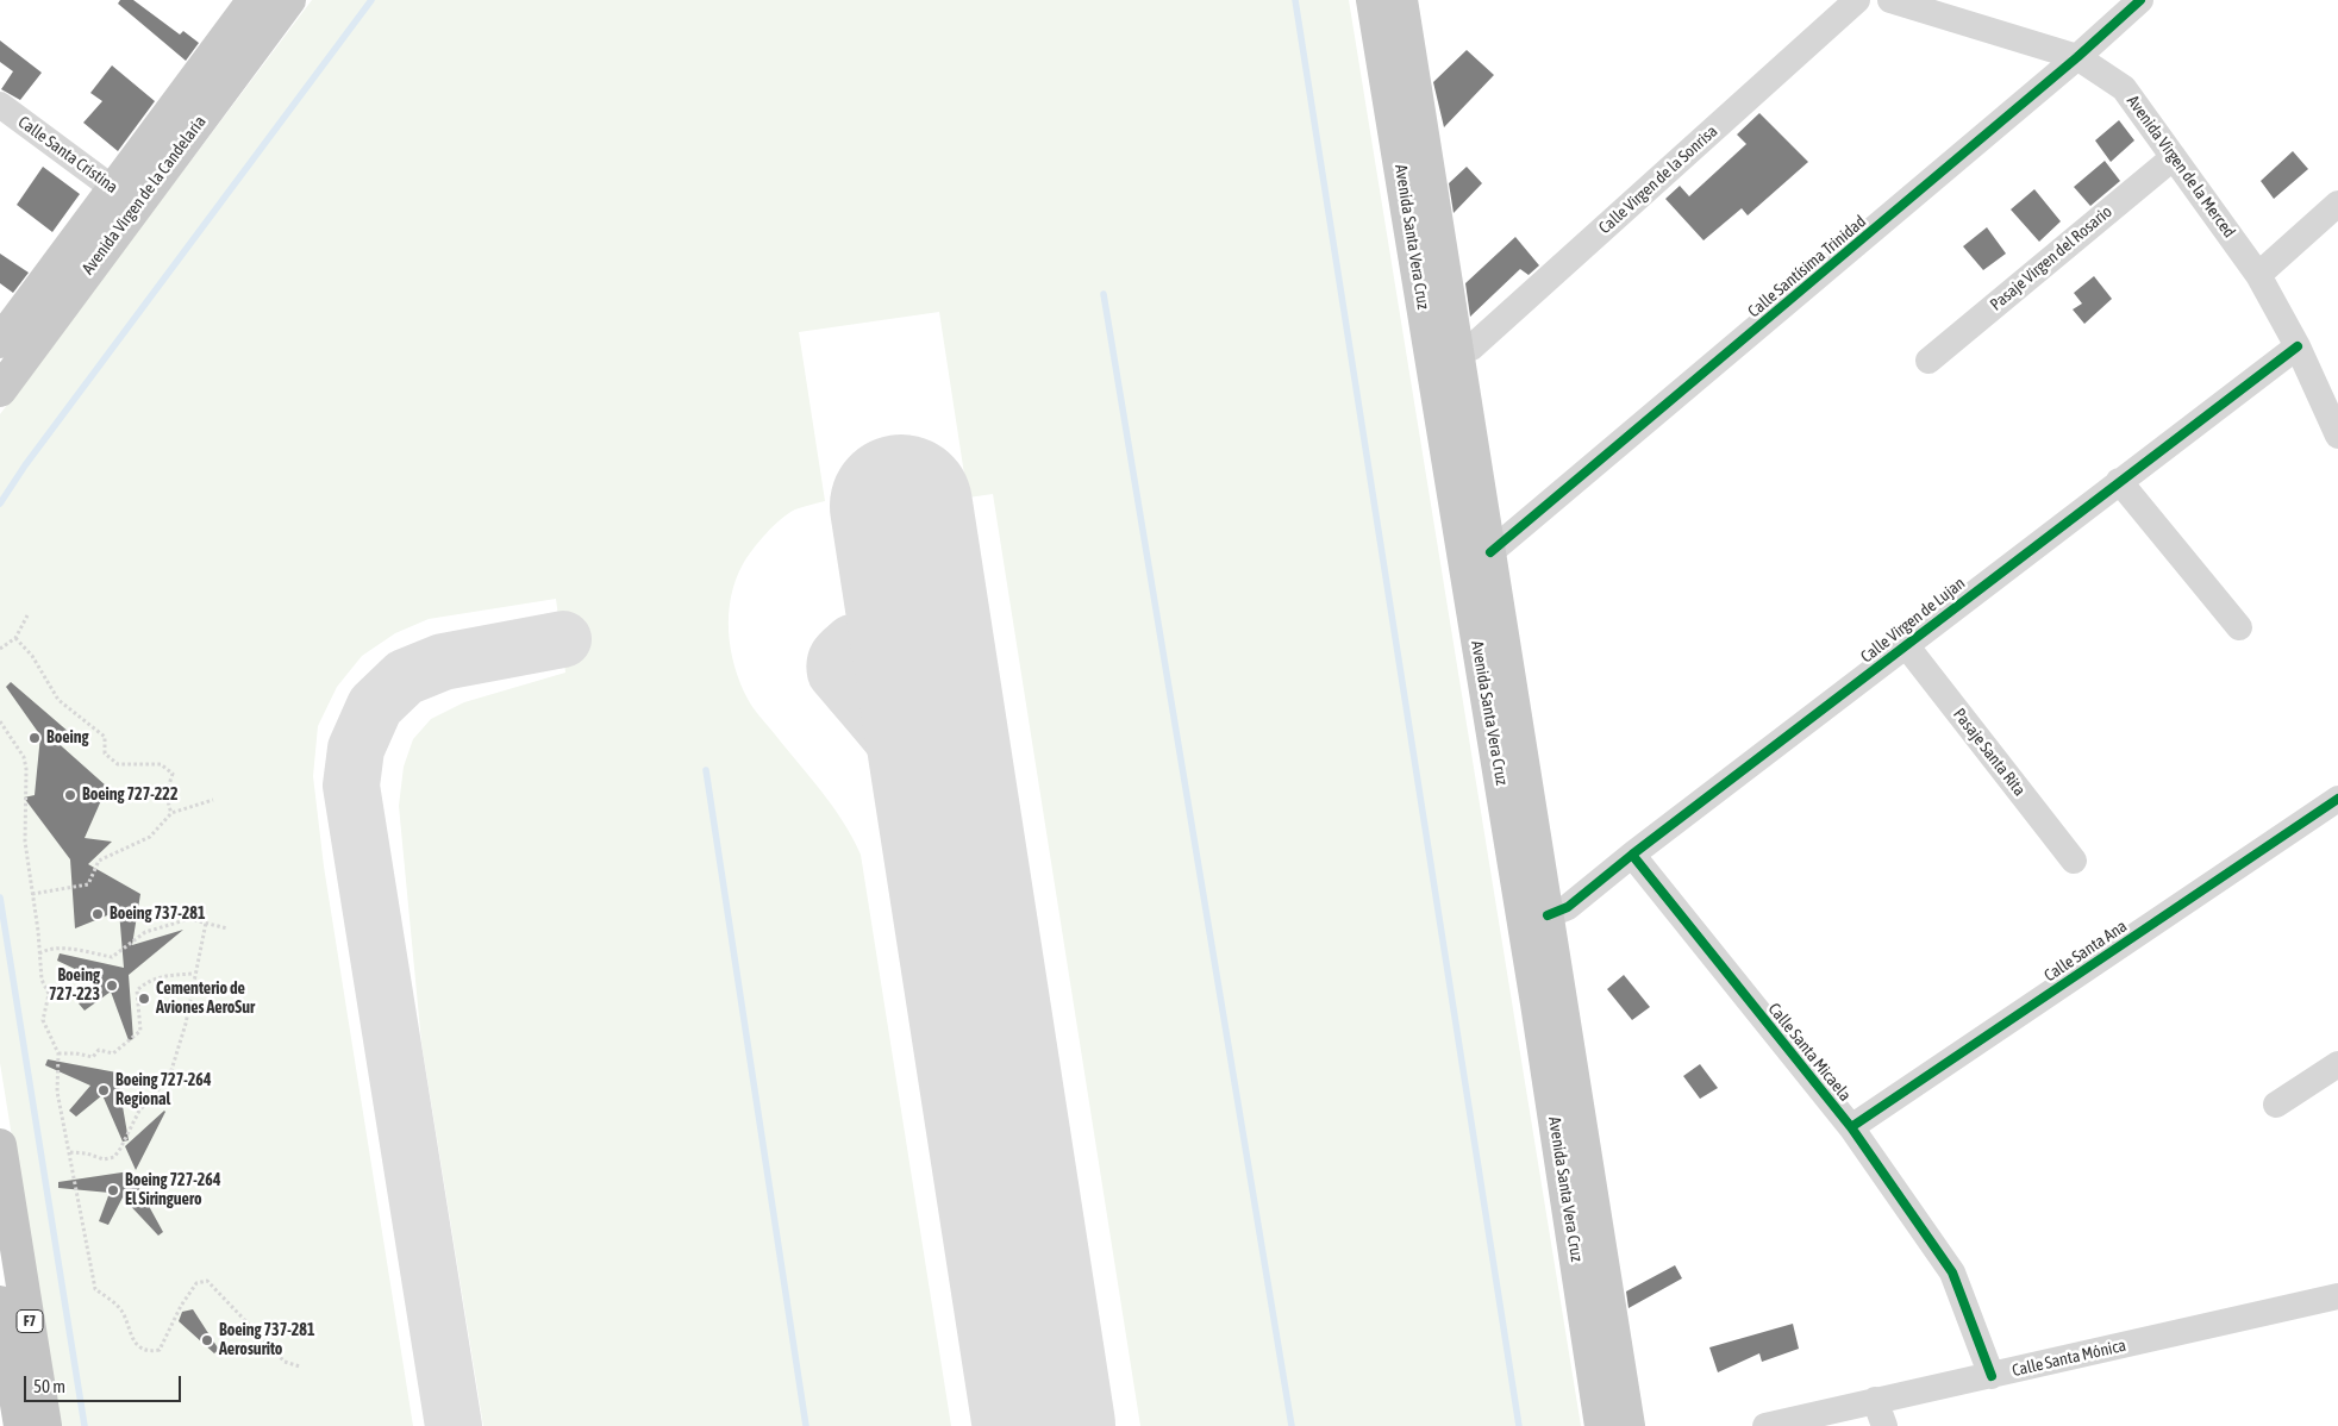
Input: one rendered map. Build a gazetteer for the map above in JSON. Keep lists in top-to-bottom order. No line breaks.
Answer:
{"streets":{"highway":["F7"],"main road":["Avenida Virgen de la Candelaria","Avenida Santa Vera Cruz"],"street":["Calle Santa Cristina","Avenida Virgen de la Merced","Calle Virgen de la Sonrisa","Pasaje Virgen del Rosario","Calle Santísima Trinidad","Calle Virgen de Lujan","Pasaje Santa Rita","Calle Santa Ana","Calle Santa Micaela","Calle Santa Mónica"]},"crossings":[["Calle Santa Cristina","Avenida Virgen de la Candelaria"],["Avenida Virgen de la Merced","Pasaje Virgen del Rosario"],["Avenida Virgen de la Merced","Calle Santísima Trinidad"],["Avenida Virgen de la Merced","Calle Virgen de Lujan"],["Calle Virgen de la Sonrisa","Avenida Santa Vera Cruz"],["Avenida Santa Vera Cruz","Calle Santísima Trinidad"],["Avenida Santa Vera Cruz","Calle Virgen de Lujan"],["Calle Virgen de Lujan","Pasaje Santa Rita"],["Calle Virgen de Lujan","Calle Santa Micaela"],["Calle Santa Ana","Calle Santa Micaela"],["Calle Santa Micaela","Calle Santa Mónica"]],"places":["Boeing","Boeing 727-222","Boeing 737-281","Boeing 727-223","Cementerio de Aviones AeroSur","Boeing 727-264 Regional","Boeing 727-264 El Siringuero","Boeing 737-281 Aerosurito"],"scale_bar":"50 m"}
